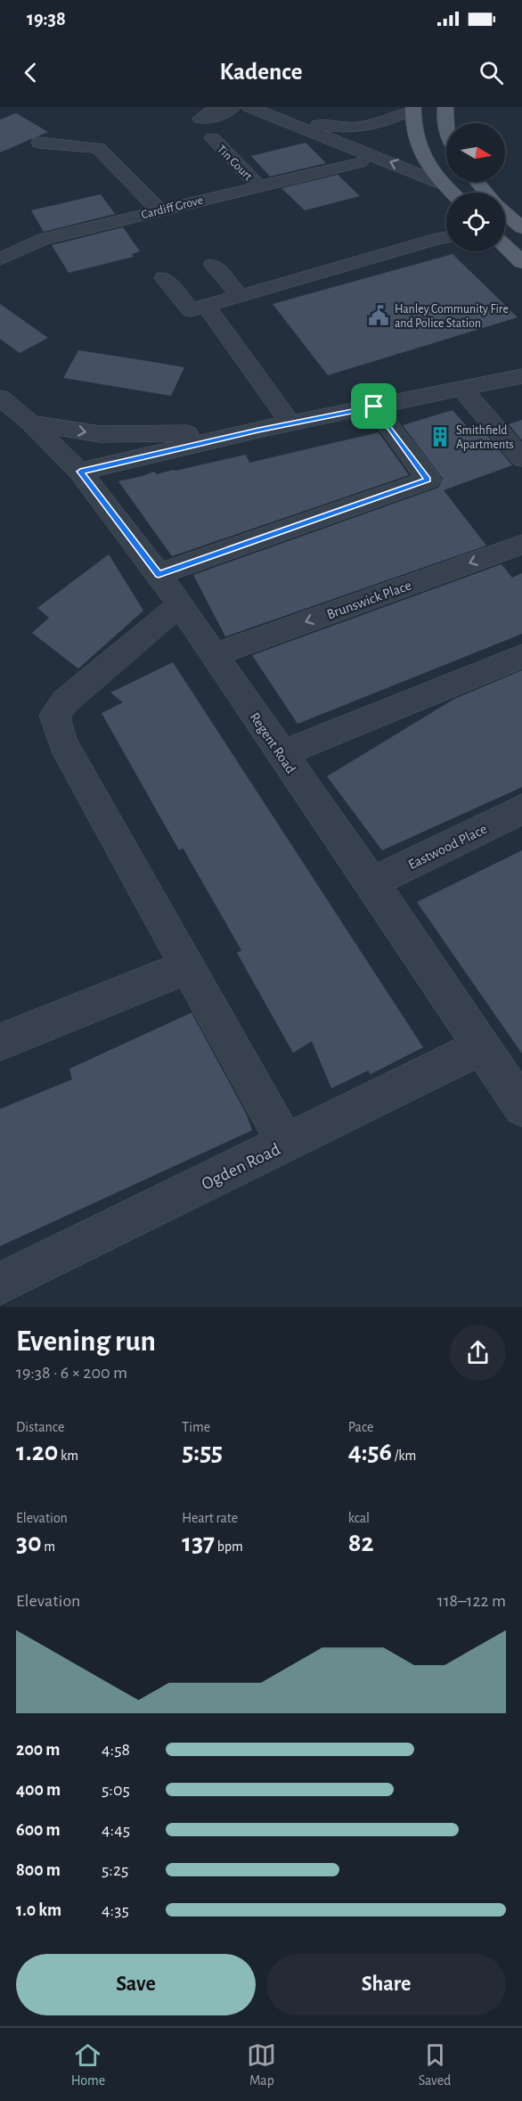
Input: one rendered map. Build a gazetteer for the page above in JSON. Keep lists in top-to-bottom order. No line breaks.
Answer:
{"streets":{"street":["Tin Court","Cardiff Grove","Brunswick Place","Regent Road","Eastwood Place","Ogden Road"]},"crossings":[["Tin Court","Cardiff Grove"],["Brunswick Place","Regent Road"],["Regent Road","Eastwood Place"],["Regent Road","Ogden Road"]],"places":{"public building":["Hanley Community Fire and Police Station"],"building":["Smithfield Apartments"]},"north":"right","page":{"status":"19:38","header":"Kadence","heading":["Evening run","19:38 · 6 × 200 m"],"stats":[["Distance","1.20 km"],["Time","5:55"],["Pace","4:56 /km"],["Elevation","30 m"],["Heart rate","137 bpm"],["kcal","82"]],"chart":["Elevation","118–122 m"],"list":[{"name":"200 m","note":"4:58"},{"name":"400 m","note":"5:05"},{"name":"600 m","note":"4:45"},{"name":"800 m","note":"5:25"},{"name":"1.0 km","note":"4:35"}],"buttons":["Save","Share"],"tabs":["Home","Map","Saved"]}}
